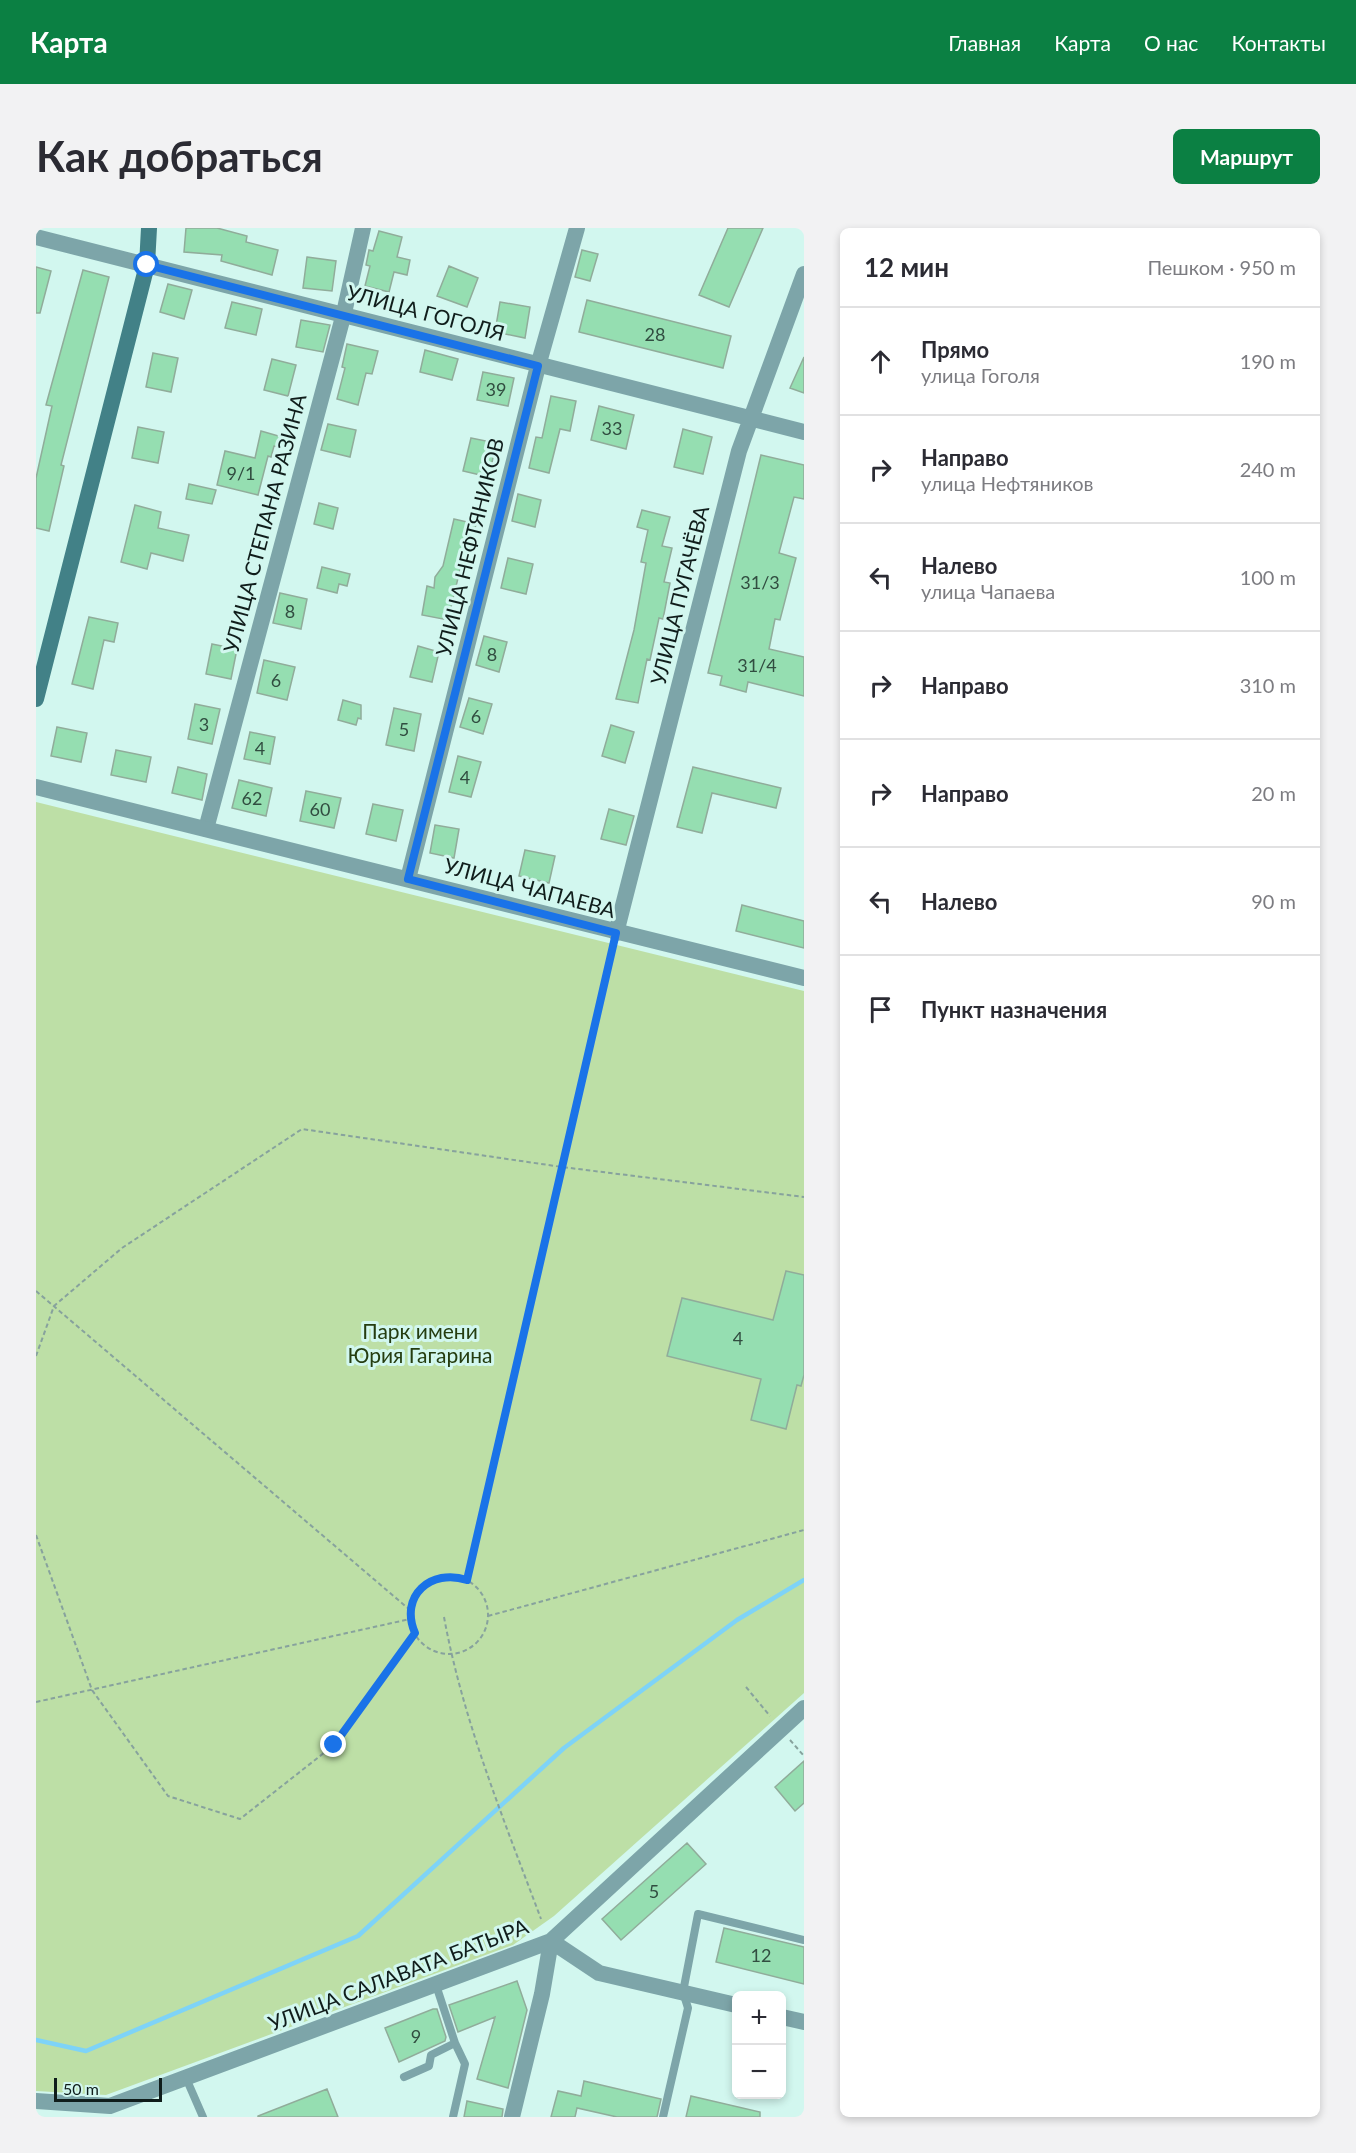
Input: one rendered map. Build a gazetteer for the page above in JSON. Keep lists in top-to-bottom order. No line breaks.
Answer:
{"streets":{"street":["УЛИЦА ГОГОЛЯ","УЛИЦА СТЕПАНА РАЗИНА","УЛИЦА НЕФТЯНИКОВ","УЛИЦА ПУГАЧЁВА","УЛИЦА ЧАПАЕВА","УЛИЦА САЛАВАТА БАТЫРА"]},"crossings":[["УЛИЦА ГОГОЛЯ","УЛИЦА СТЕПАНА РАЗИНА"],["УЛИЦА ГОГОЛЯ","УЛИЦА НЕФТЯНИКОВ"],["УЛИЦА ГОГОЛЯ","УЛИЦА ПУГАЧЁВА"],["УЛИЦА СТЕПАНА РАЗИНА","УЛИЦА ЧАПАЕВА"],["УЛИЦА НЕФТЯНИКОВ","УЛИЦА ЧАПАЕВА"],["УЛИЦА ПУГАЧЁВА","УЛИЦА ЧАПАЕВА"]],"parks":["Парк имени Юрия Гагарина"],"house_numbers":["28","39","33","9/1","31/3","8","8","31/4","6","6","3","5","4","4","62","60","4","5","12","9"],"scale_bar":"50 m","page":{"header":"Карта","nav":["Главная","Карта","О нас","Контакты"],"buttons":"Маршрут","title":"Как добраться","heading":["12 мин","Пешком · 950 m"],"list":[["Прямо","улица Гоголя","190 m"],["Направо","улица Нефтяников","240 m"],["Налево","улица Чапаева","100 m"],["Направо","310 m"],["Направо","20 m"],["Налево","90 m"],"Пункт назначения"],"map_buttons":["+","−"],"scale":"50 m"}}
